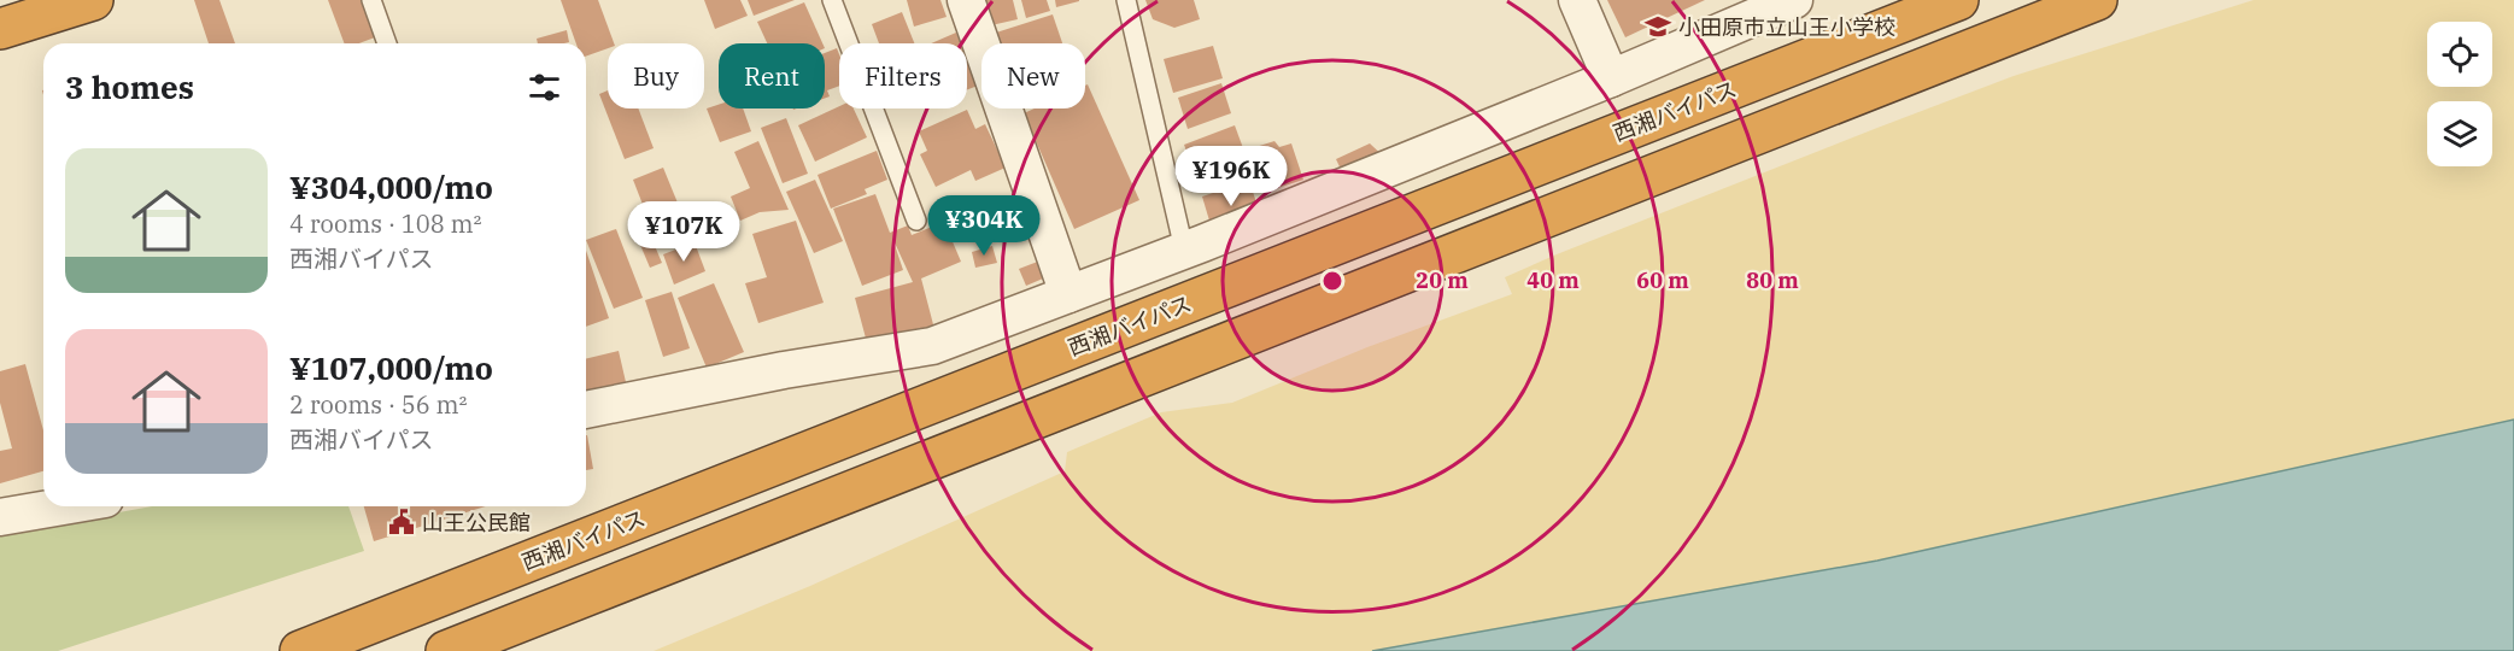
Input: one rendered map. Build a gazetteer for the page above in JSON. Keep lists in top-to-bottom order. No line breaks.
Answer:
{"streets":{"highway":["西湘バイパス"]},"places":{"school or university":["小田原市立山王小学校"],"public building":["山王公民館"]},"page":{"chip":["Buy","Rent","Filters","New"],"heading":"3 homes","list":[{"name":"¥304,000/mo","note":"4 rooms · 108 m² · 西湘バイパス"},{"name":"¥107,000/mo","note":"2 rooms · 56 m² · 西湘バイパス"}],"price":["¥196K","¥304K","¥107K"]},"rings":["20 m","40 m","60 m","80 m"]}
